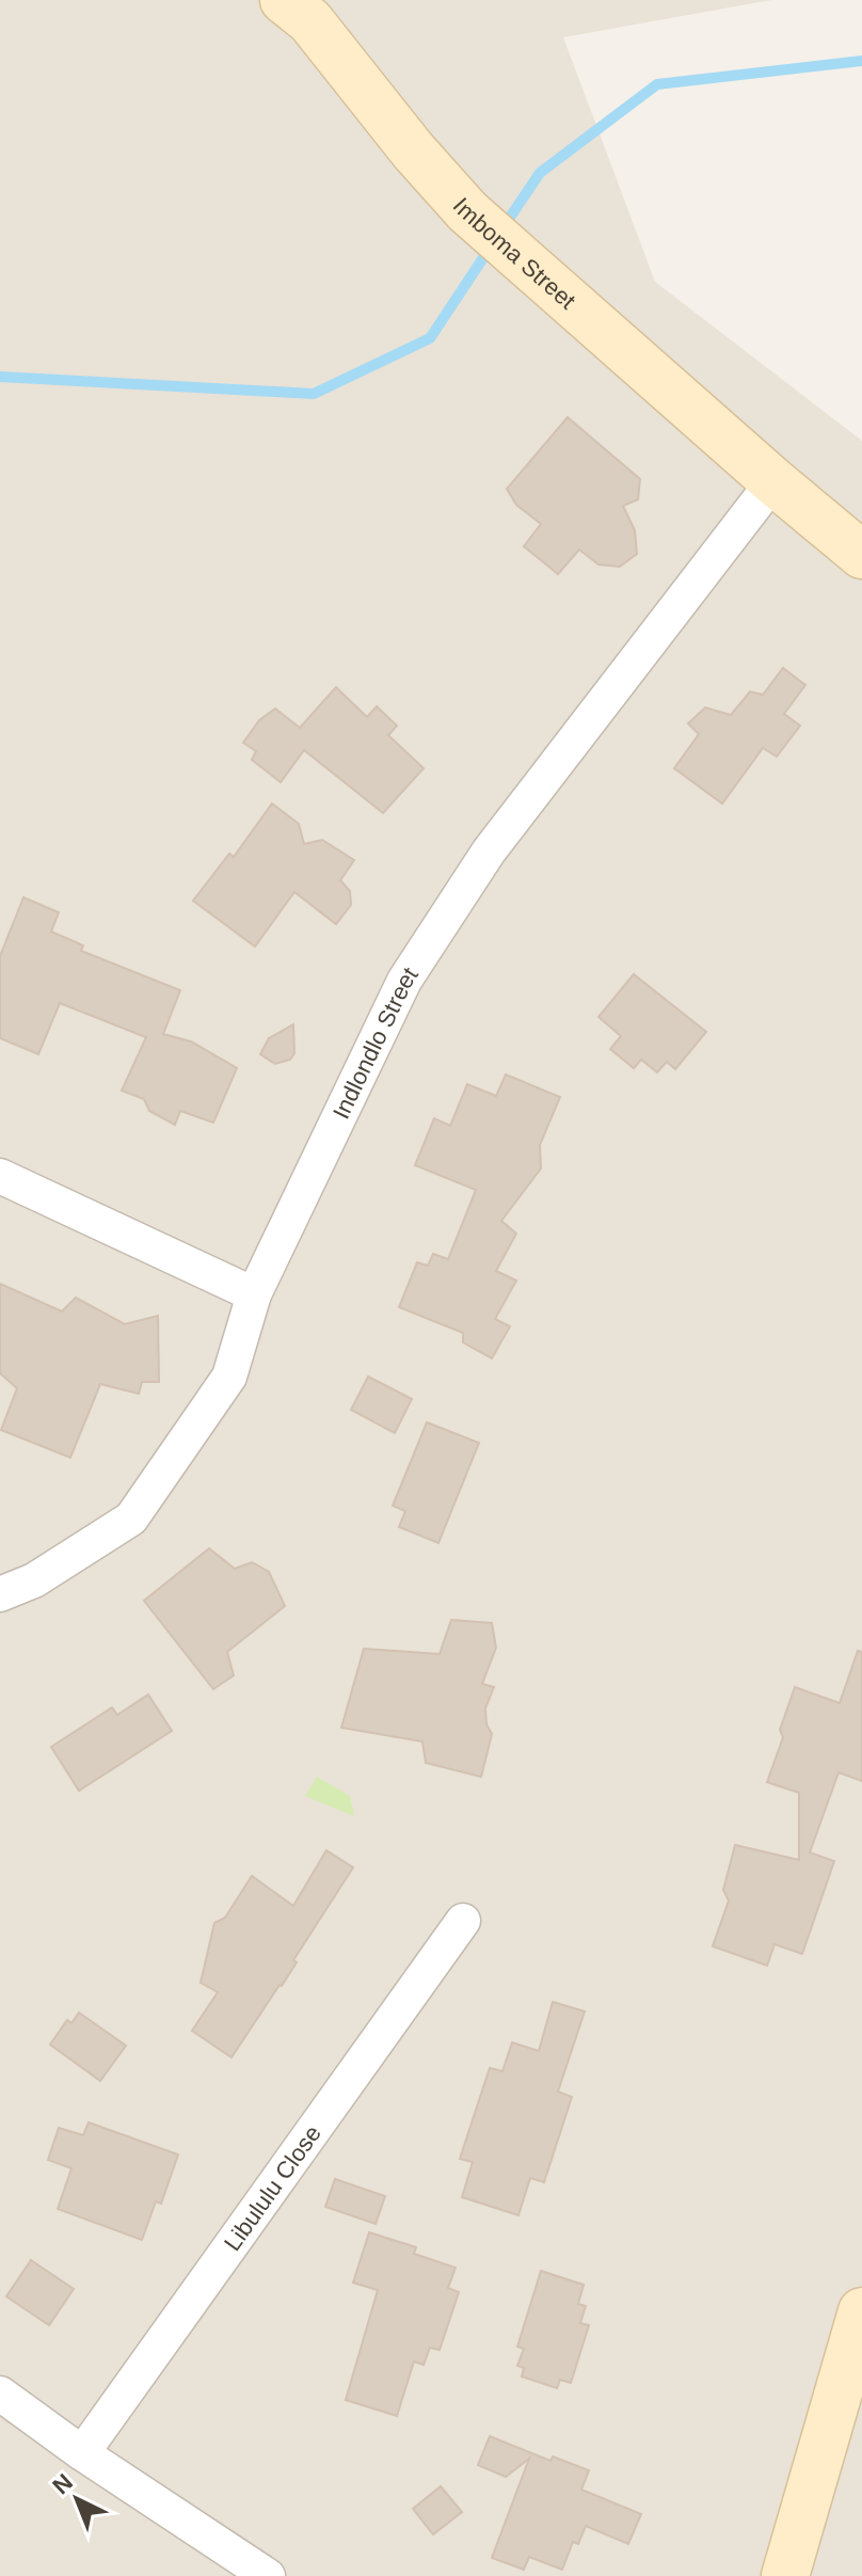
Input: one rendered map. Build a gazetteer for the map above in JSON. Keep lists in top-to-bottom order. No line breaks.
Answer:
{"streets":{"street":["Imboma Street","Indlondlo Street","Libululu Close"]},"crossings":[["Imboma Street","Indlondlo Street"]],"north":"top left"}
